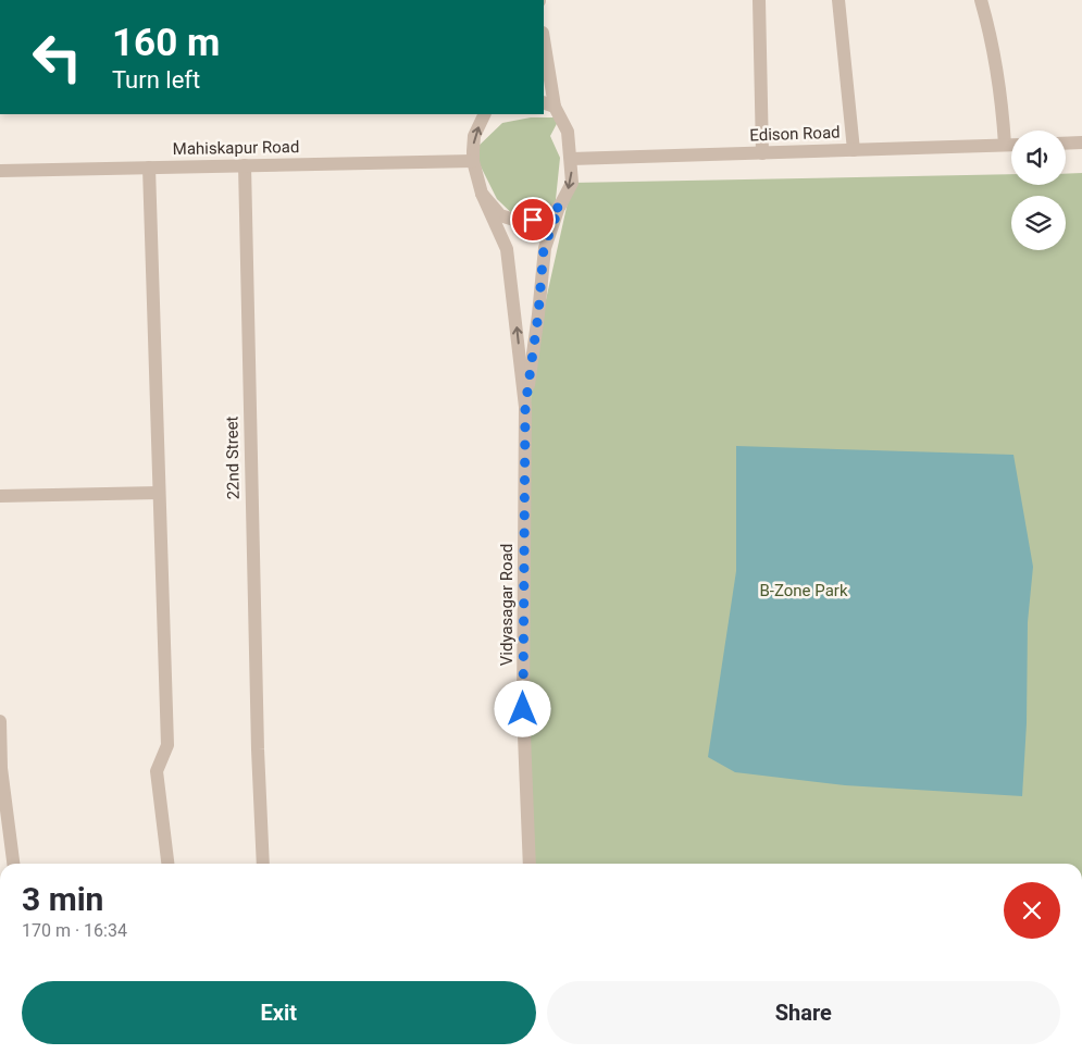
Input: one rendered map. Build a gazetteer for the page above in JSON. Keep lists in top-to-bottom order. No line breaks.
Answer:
{"streets":{"street":["Edison Road","Mahiskapur Road","22nd Street","Vidyasagar Road"]},"crossings":[["Edison Road","Vidyasagar Road"],["Mahiskapur Road","22nd Street"],["Mahiskapur Road","Vidyasagar Road"]],"parks":["B-Zone Park"],"page":{"turn":["160 m","Turn left"],"heading":["3 min","170 m · 16:34"],"buttons":["Exit","Share"]}}
